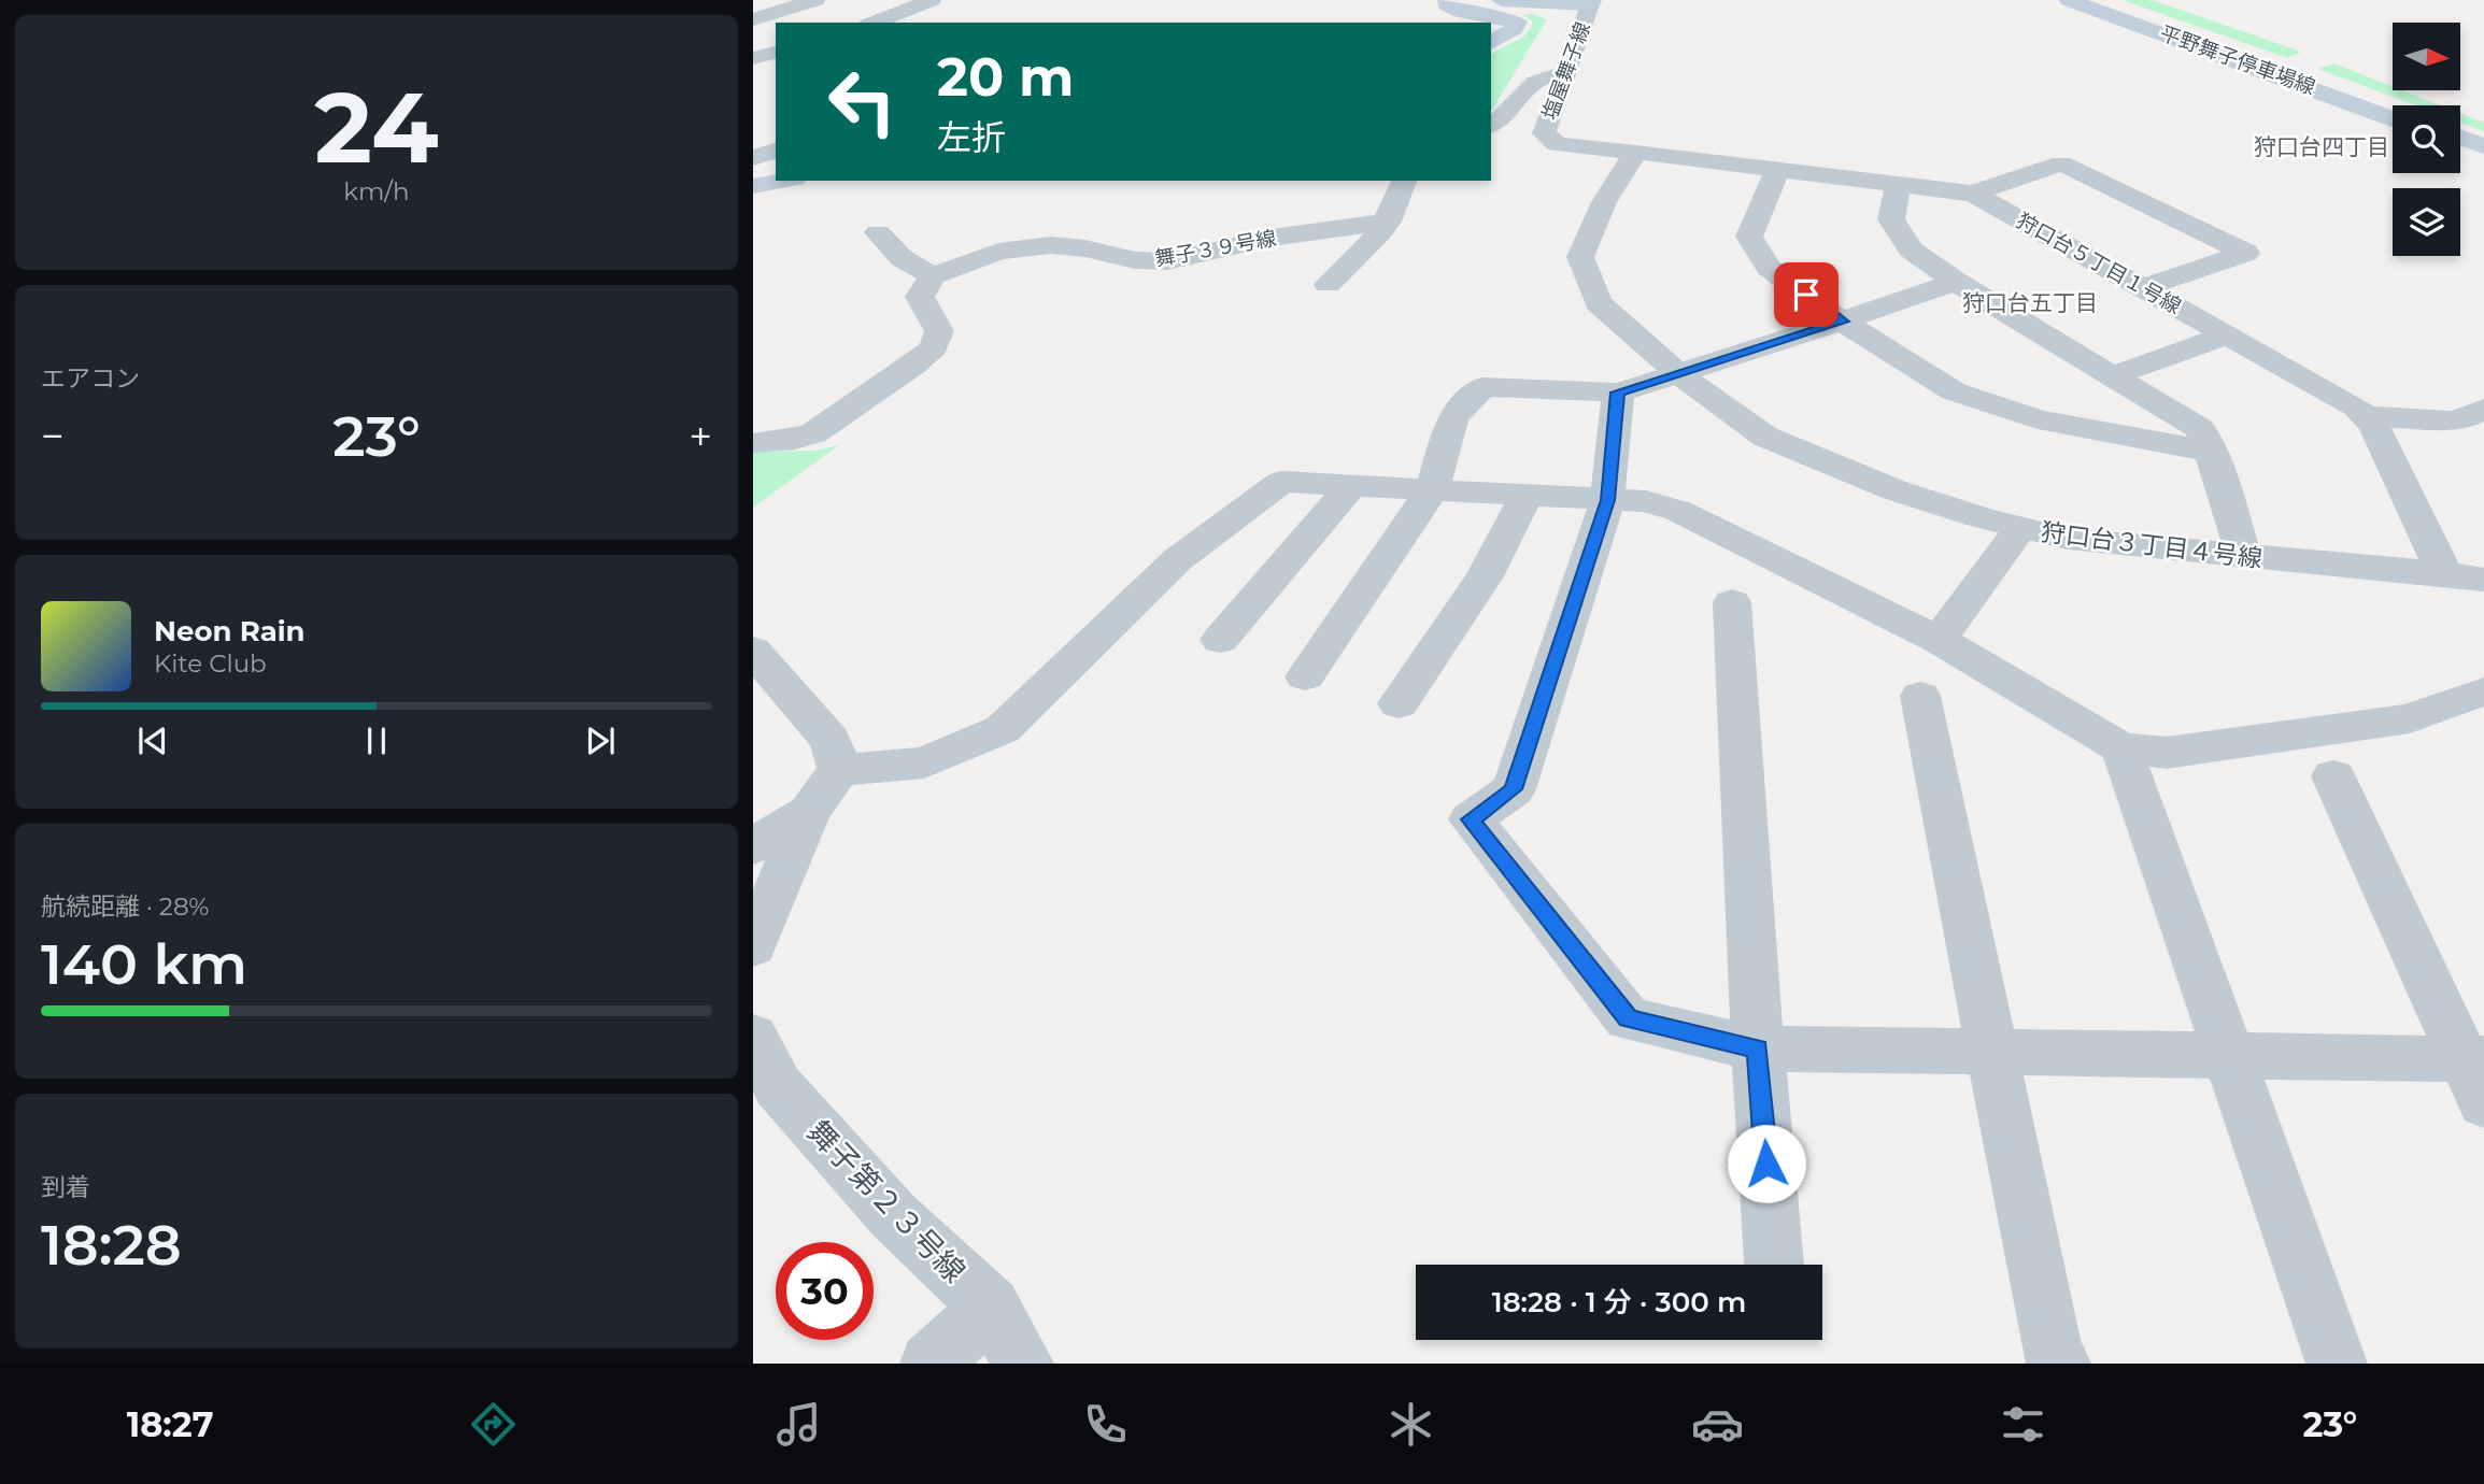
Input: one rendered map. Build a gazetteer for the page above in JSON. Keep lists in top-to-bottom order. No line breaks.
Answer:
{"streets":{"main road":["平野舞子停車場線"],"street":["塩屋舞子線","舞子３９号線","狩口台５丁目１号線","狩口台３丁目４号線","舞子第２３号線"]},"crossings":[["塩屋舞子線","狩口台５丁目１号線"],["塩屋舞子線","狩口台３丁目４号線"],["狩口台５丁目１号線","狩口台３丁目４号線"]],"districts":["狩口台四丁目","狩口台五丁目"],"north":"right","page":{"tile":[["24","km/h"],"エアコン",["航続距離 · 28%","140 km"],["到着","18:28"]],"turn":["20 m","左折"],"heat":["−","23°","+"],"song":["Neon Rain","Kite Club"],"limit":"30","trip":"18:28 · 1 分 · 300 m","tabs":["18:27","23°"]}}
